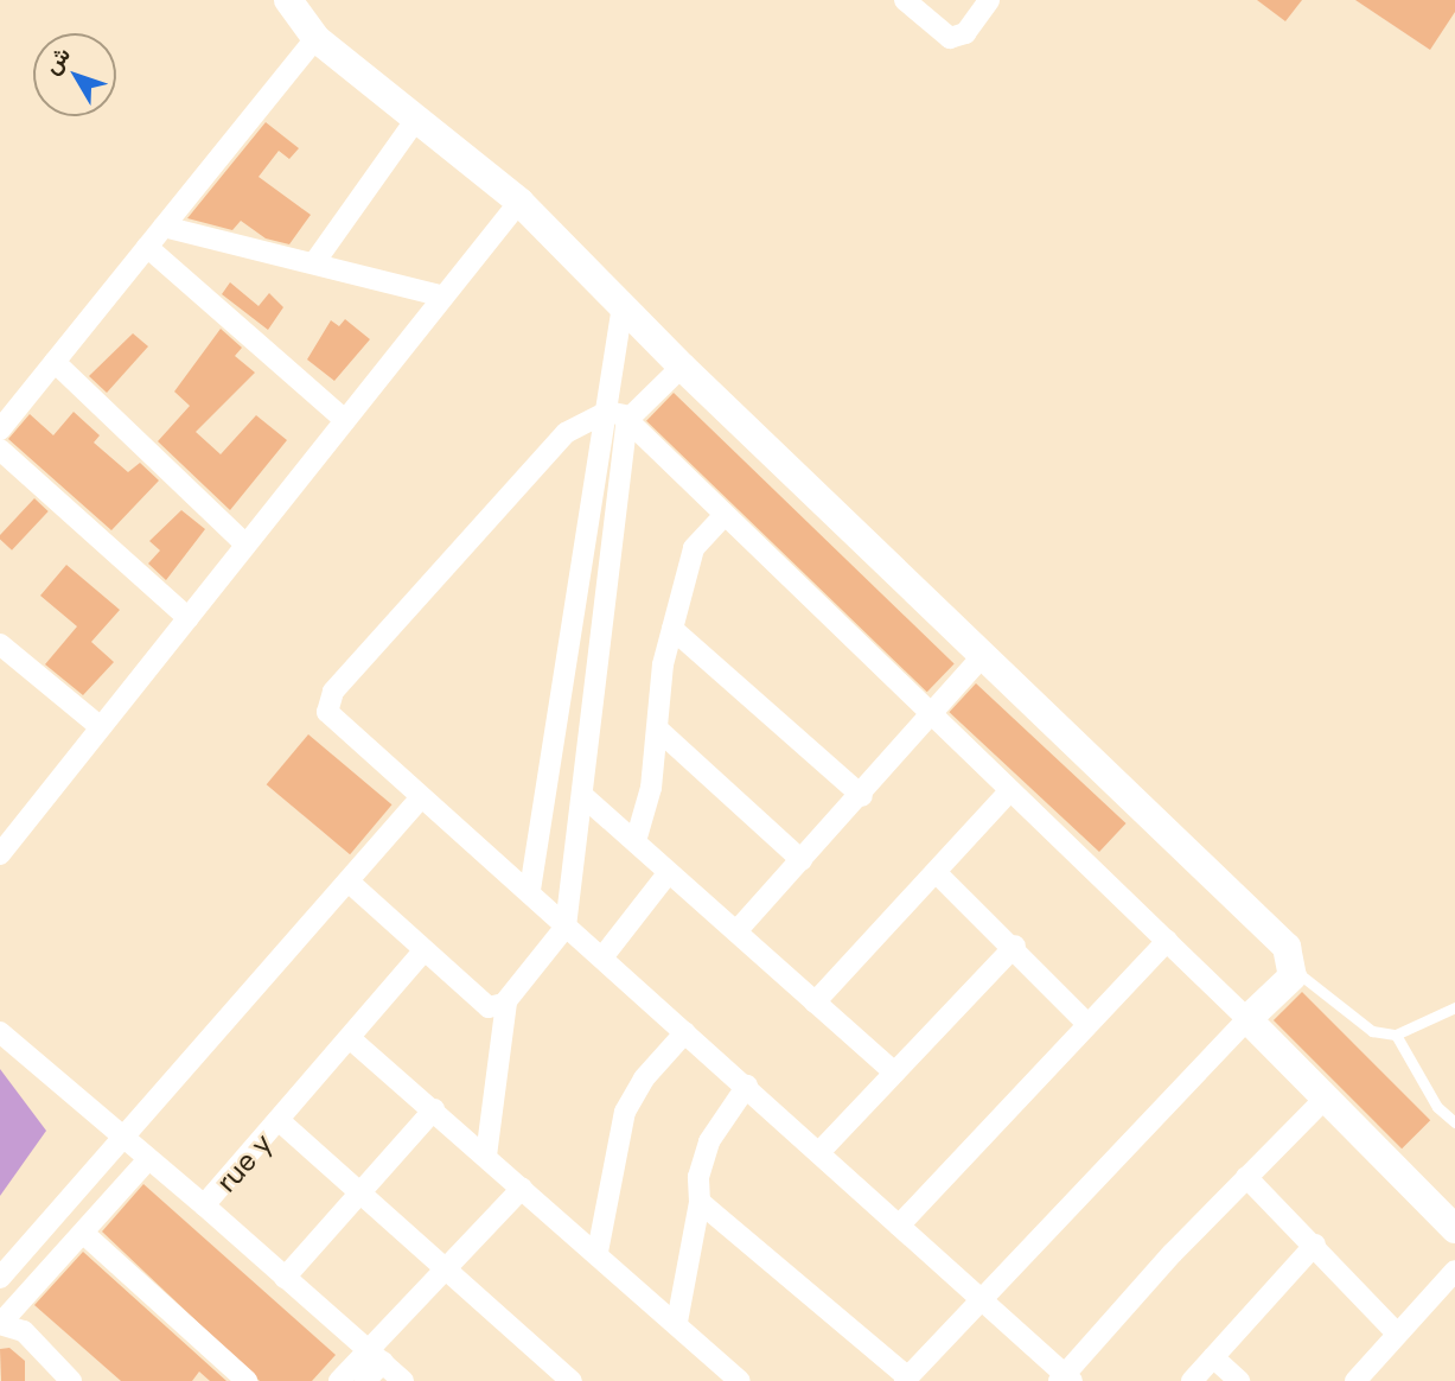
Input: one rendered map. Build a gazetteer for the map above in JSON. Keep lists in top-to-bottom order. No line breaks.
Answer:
{"streets":{"street":["rue y"]},"north":"top left"}
